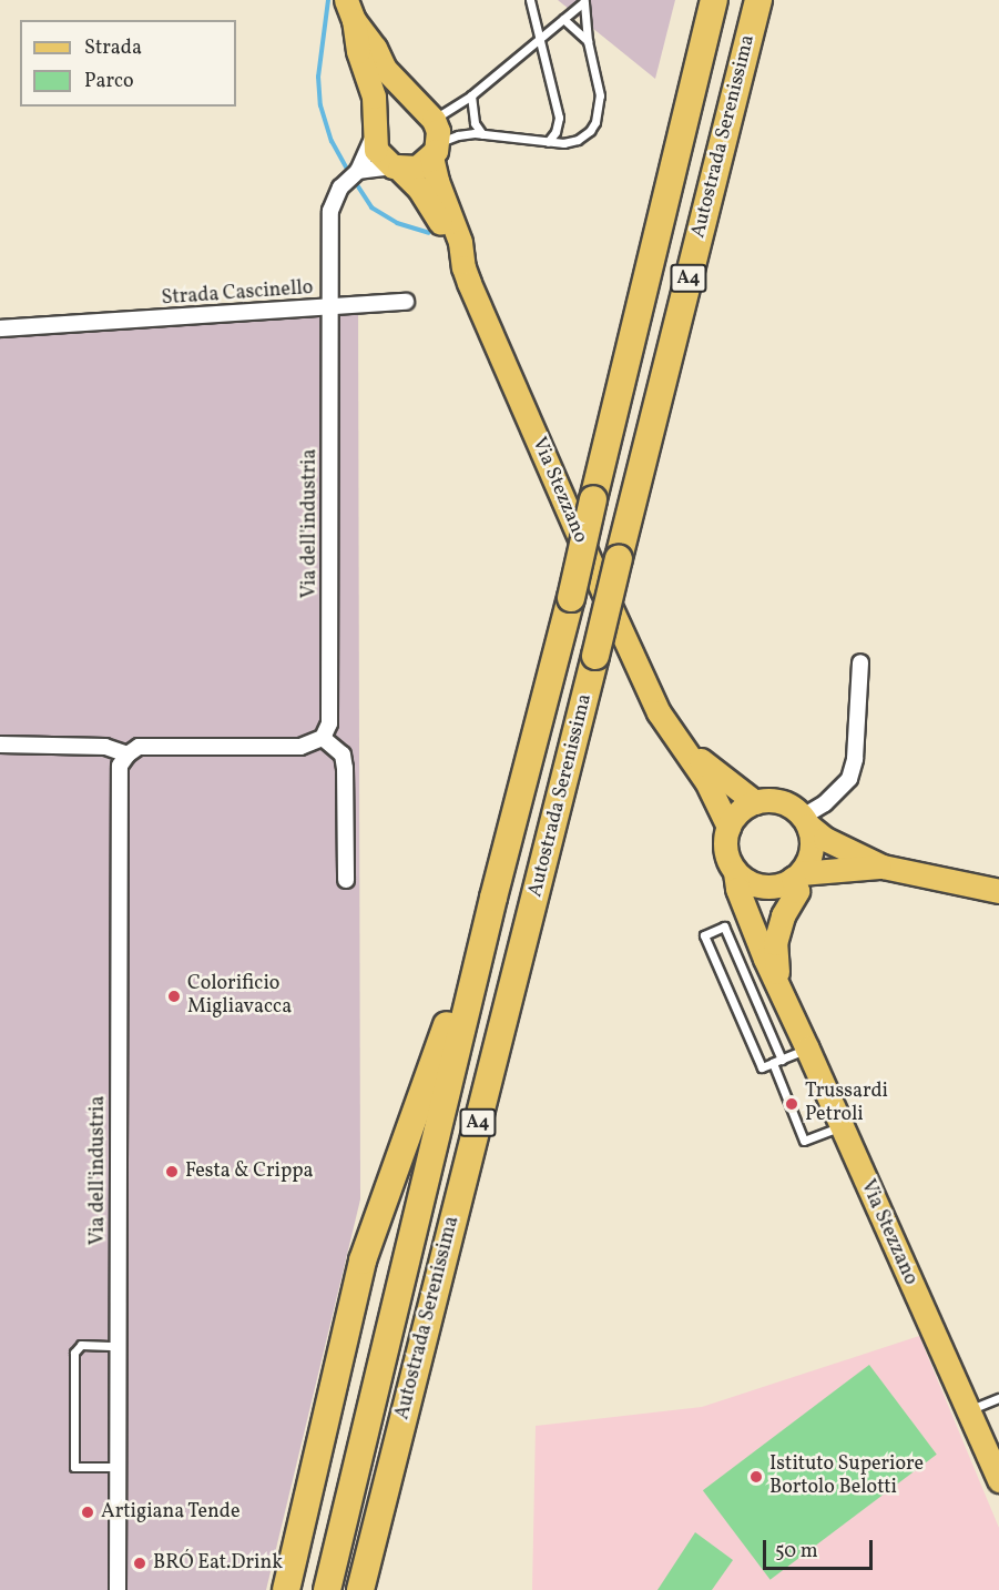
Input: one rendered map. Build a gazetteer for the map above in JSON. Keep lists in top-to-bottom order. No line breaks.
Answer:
{"streets":{"highway":["Autostrada Serenissima","A4"],"main road":["Via Stezzano"],"street":["Strada Cascinello","Via dell'industria"]},"crossings":[["Strada Cascinello","Via Stezzano"],["Strada Cascinello","Via dell'industria"]],"places":["Colorificio Migliavacca","Trussardi Petroli","Festa & Crippa","Istituto Superiore Bortolo Belotti","Artigiana Tende","BRÓ Eat.Drink"],"legend":["Strada","Parco"],"scale_bar":"50 m"}
